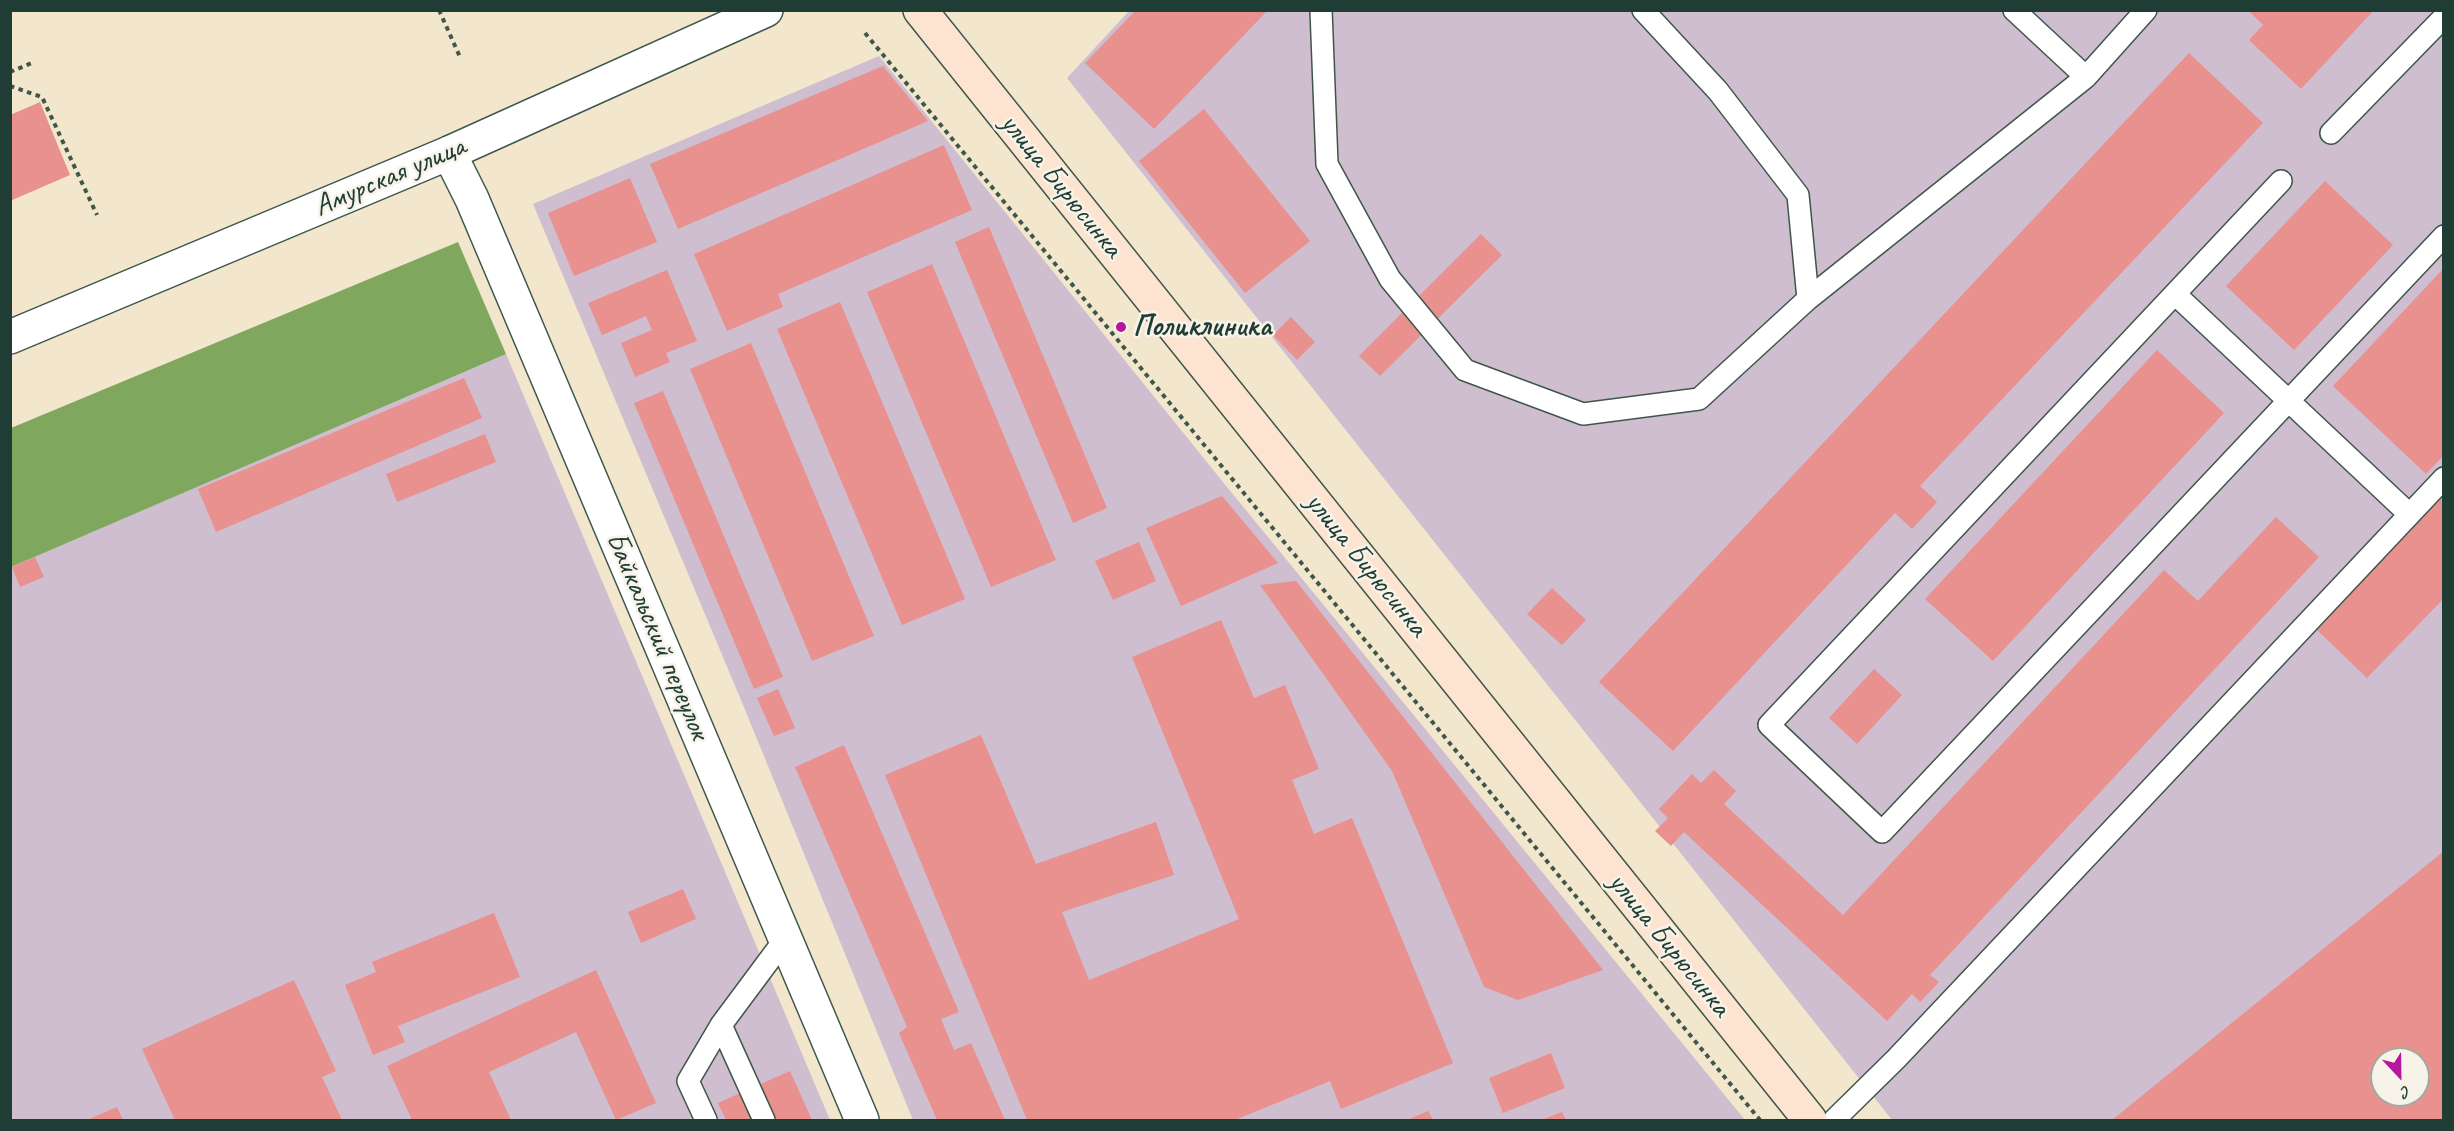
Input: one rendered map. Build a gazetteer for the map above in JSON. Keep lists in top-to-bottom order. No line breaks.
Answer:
{"streets":{"main road":["улица Бирюсинка"],"street":["Амурская улица","Байкальский переулок"]},"crossings":[["Амурская улица","Байкальский переулок"]],"places":["Поликлиника"],"north":"bottom"}
